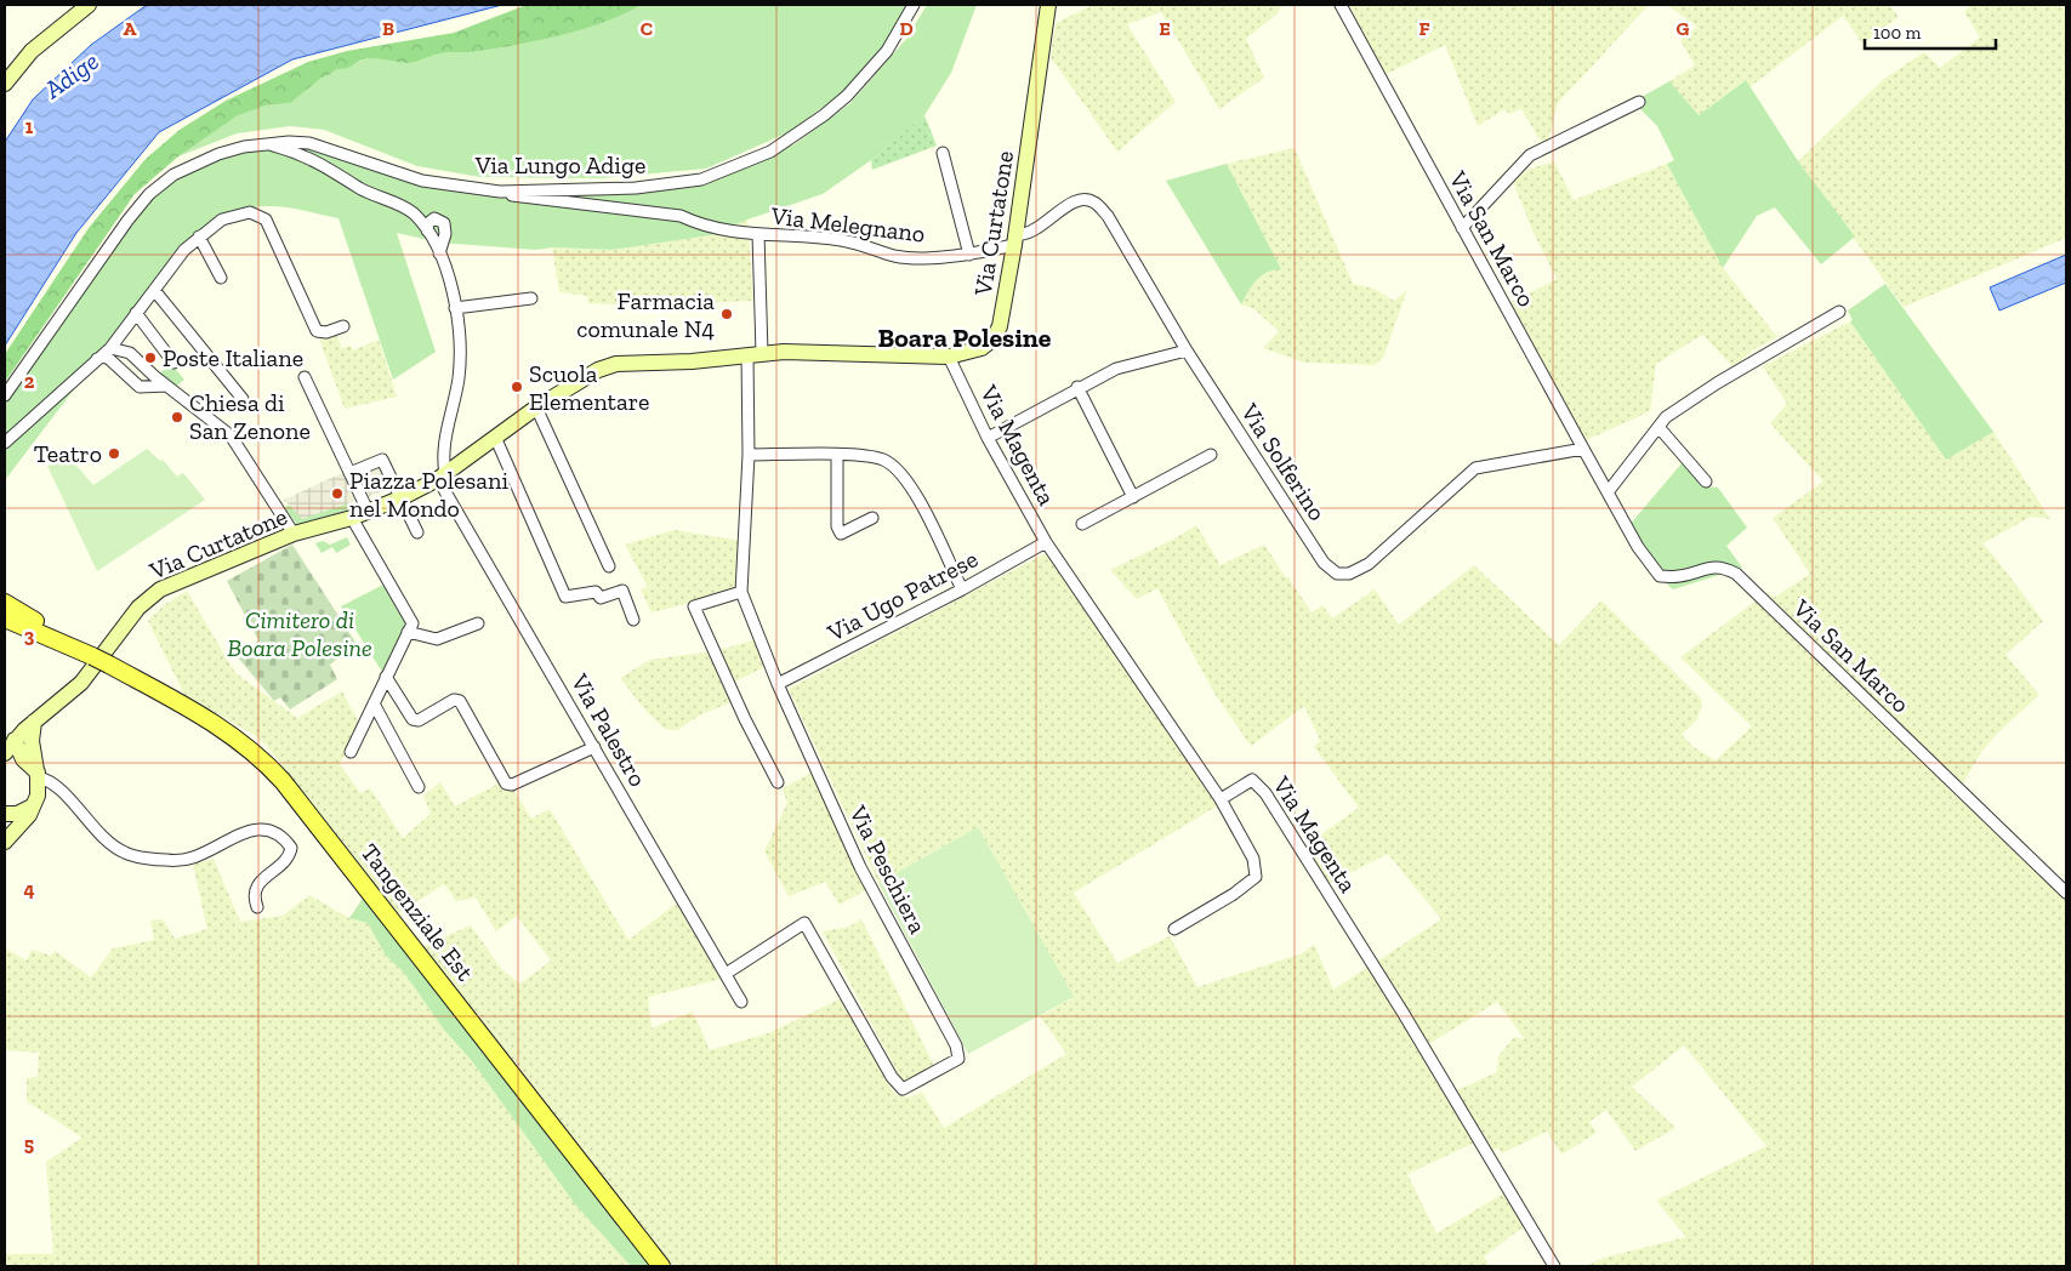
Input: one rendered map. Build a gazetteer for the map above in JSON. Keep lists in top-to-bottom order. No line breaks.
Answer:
{"streets":{"main road":["Tangenziale Est"],"street":["Via Lungo Adige","Via Curtatone","Via Melegnano","Via San Marco","Via Magenta","Via Solferino","Via Ugo Patrese","Via Palestro","Via Peschiera"]},"crossings":[["Via Curtatone","Via Melegnano"],["Via Curtatone","Via Magenta"],["Via Curtatone","Via Solferino"],["Via Curtatone","Via Palestro"],["Via Curtatone","Via Peschiera"],["Via Melegnano","Via Solferino"],["Via Melegnano","Via Peschiera"],["Via San Marco","Via Solferino"],["Via Magenta","Via Ugo Patrese"],["Via Ugo Patrese","Via Peschiera"],["Via Palestro","Via Peschiera"]],"districts":["Boara Polesine"],"water":["Adige"],"parks":["Cimitero di Boara Polesine"],"places":["Farmacia comunale N4","Poste Italiane","Scuola Elementare","Chiesa di San Zenone","Teatro","Piazza Polesani nel Mondo"],"scale_bar":"100 m","grid":{"columns":["A","B","C","D","E","F","G"],"rows":["1","2","3","4","5"]}}
